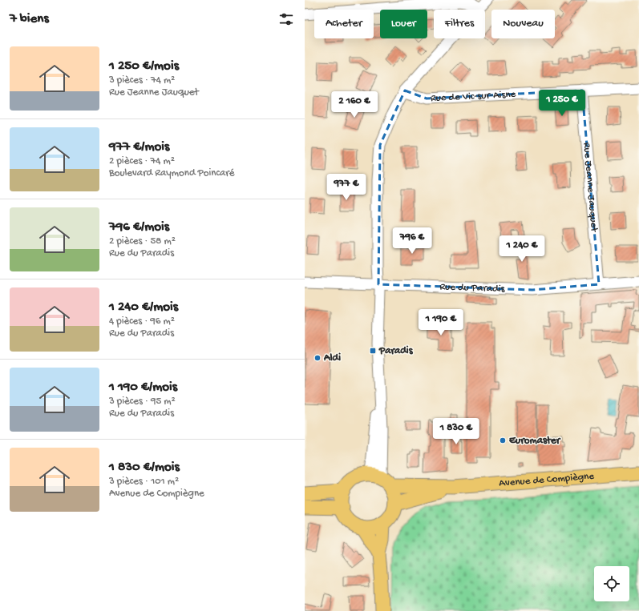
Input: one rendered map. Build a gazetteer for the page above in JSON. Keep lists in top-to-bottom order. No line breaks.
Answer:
{"streets":{"main road":["Avenue de Compiègne"],"street":["Rue de Vic-sur-Aisne","Rue Jeanne Jauquet","Rue du Paradis"]},"crossings":[["Rue de Vic-sur-Aisne","Rue Jeanne Jauquet"],["Rue Jeanne Jauquet","Rue du Paradis"]],"places":{"transit":["Paradis"],"other":["Aldi","Euromaster"]},"page":{"heading":"7 biens","chip":["Acheter","Louer","Filtres","Nouveau"],"list":[{"name":"1 250 €/mois","note":"3 pièces · 74 m² · Rue Jeanne Jauquet"},{"name":"977 €/mois","note":"2 pièces · 74 m² · Boulevard Raymond Poincaré"},{"name":"796 €/mois","note":"2 pièces · 58 m² · Rue du Paradis"},{"name":"1 240 €/mois","note":"4 pièces · 96 m² · Rue du Paradis"},{"name":"1 190 €/mois","note":"3 pièces · 95 m² · Rue du Paradis"},{"name":"1 830 €/mois","note":"3 pièces · 101 m² · Avenue de Compiègne"}],"price":["1 250 €","2 160 €","977 €","796 €","1 240 €","1 190 €","1 830 €"]}}
